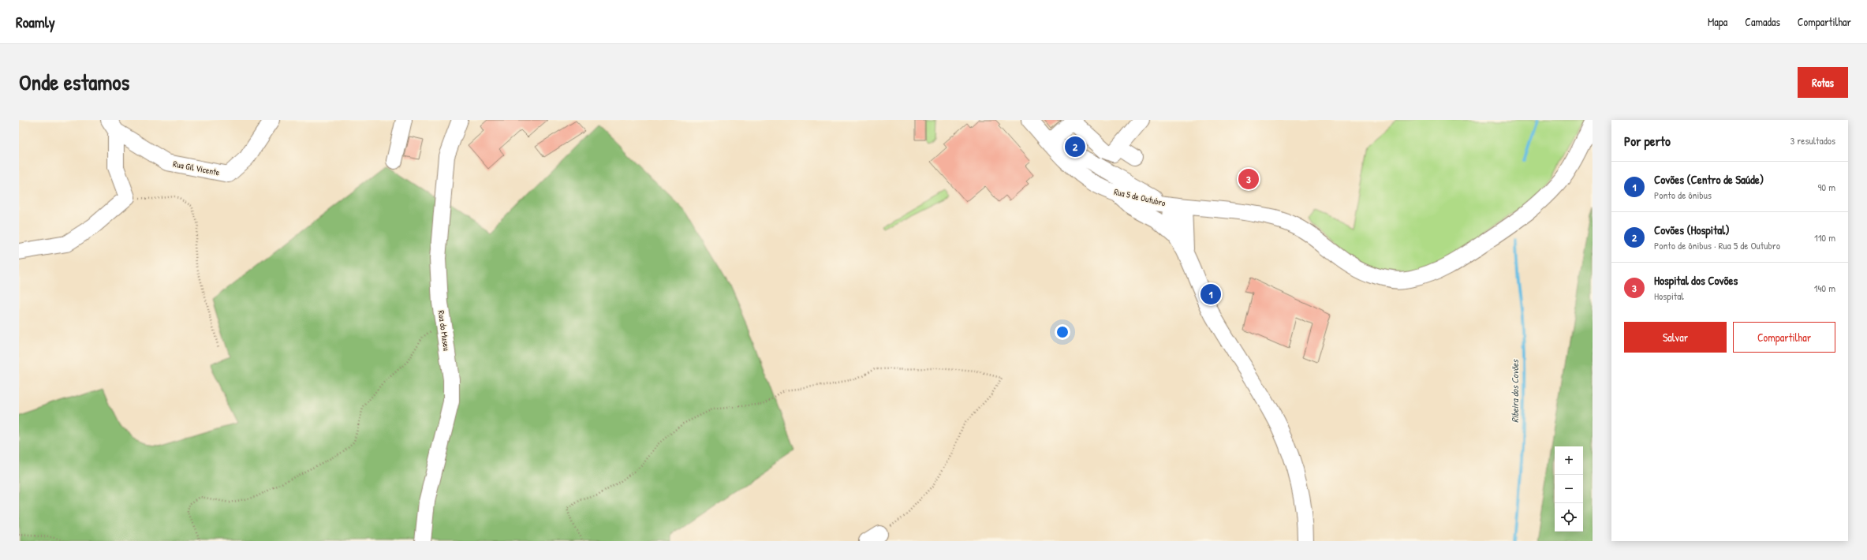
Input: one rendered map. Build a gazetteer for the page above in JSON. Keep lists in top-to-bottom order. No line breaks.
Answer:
{"streets":{"street":["Rua Gil Vicente","Rua 5 de Outubro","Rua do Museu"]},"water":["Ribeira dos Covões"],"page":{"header":"Roamly","nav":["Mapa","Camadas","Compartilhar"],"title":"Onde estamos","buttons":["Rotas",["Salvar","Compartilhar"]],"heading":["Por perto","3 resultados"],"pins":["2","3","1"],"list":[{"mark":"1","name":"Covões (Centro de Saúde)","note":"Ponto de ônibus","value":"90 m"},{"mark":"2","name":"Covões (Hospital)","note":"Ponto de ônibus · Rua 5 de Outubro","value":"110 m"},{"mark":"3","name":"Hospital dos Covões","note":"Hospital","value":"140 m"}],"map_buttons":["+","−"]}}
